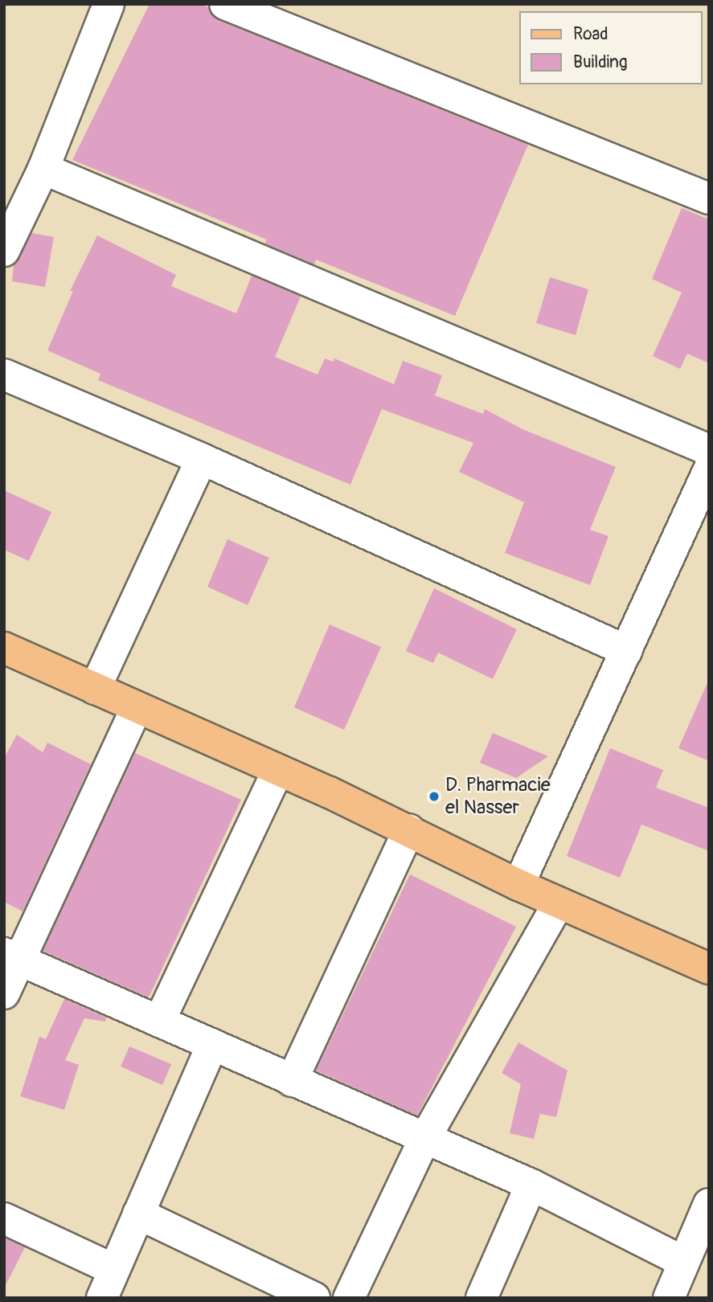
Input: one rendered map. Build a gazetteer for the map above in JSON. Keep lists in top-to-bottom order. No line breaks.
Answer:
{"places":["D. Pharmacie el Nasser"],"legend":["Road","Building"]}
